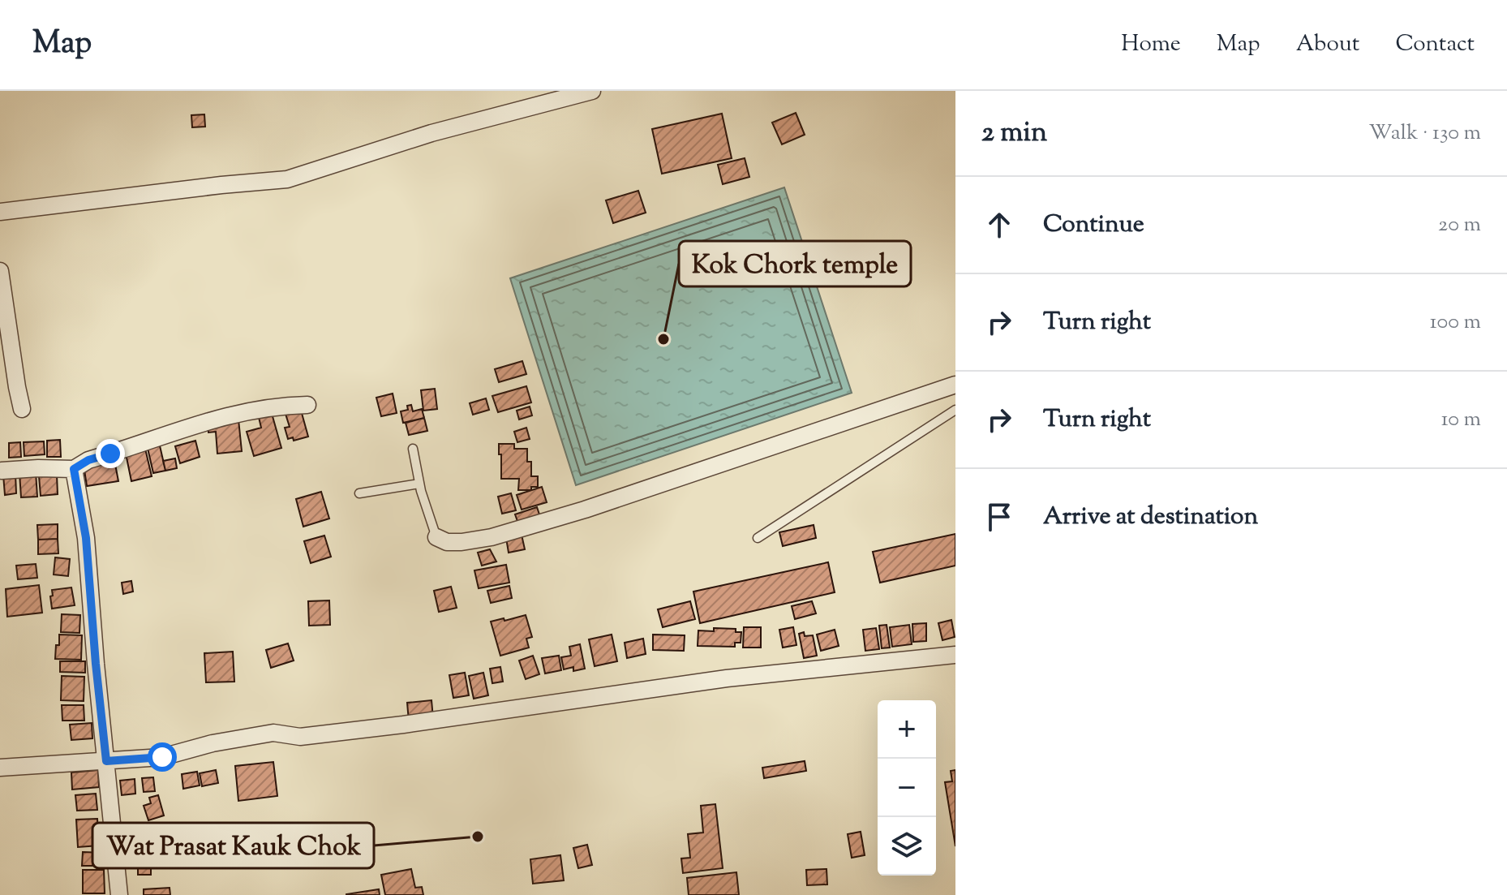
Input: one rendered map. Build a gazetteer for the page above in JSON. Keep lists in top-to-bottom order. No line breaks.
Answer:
{"places":["Kok Chork temple","Wat Prasat Kauk Chok"],"page":{"header":"Map","nav":["Home","Map","About","Contact"],"heading":["2 min","Walk · 130 m"],"list":[["Continue","20 m"],["Turn right","100 m"],["Turn right","10 m"],"Arrive at destination"],"map_buttons":["+","−"]}}
